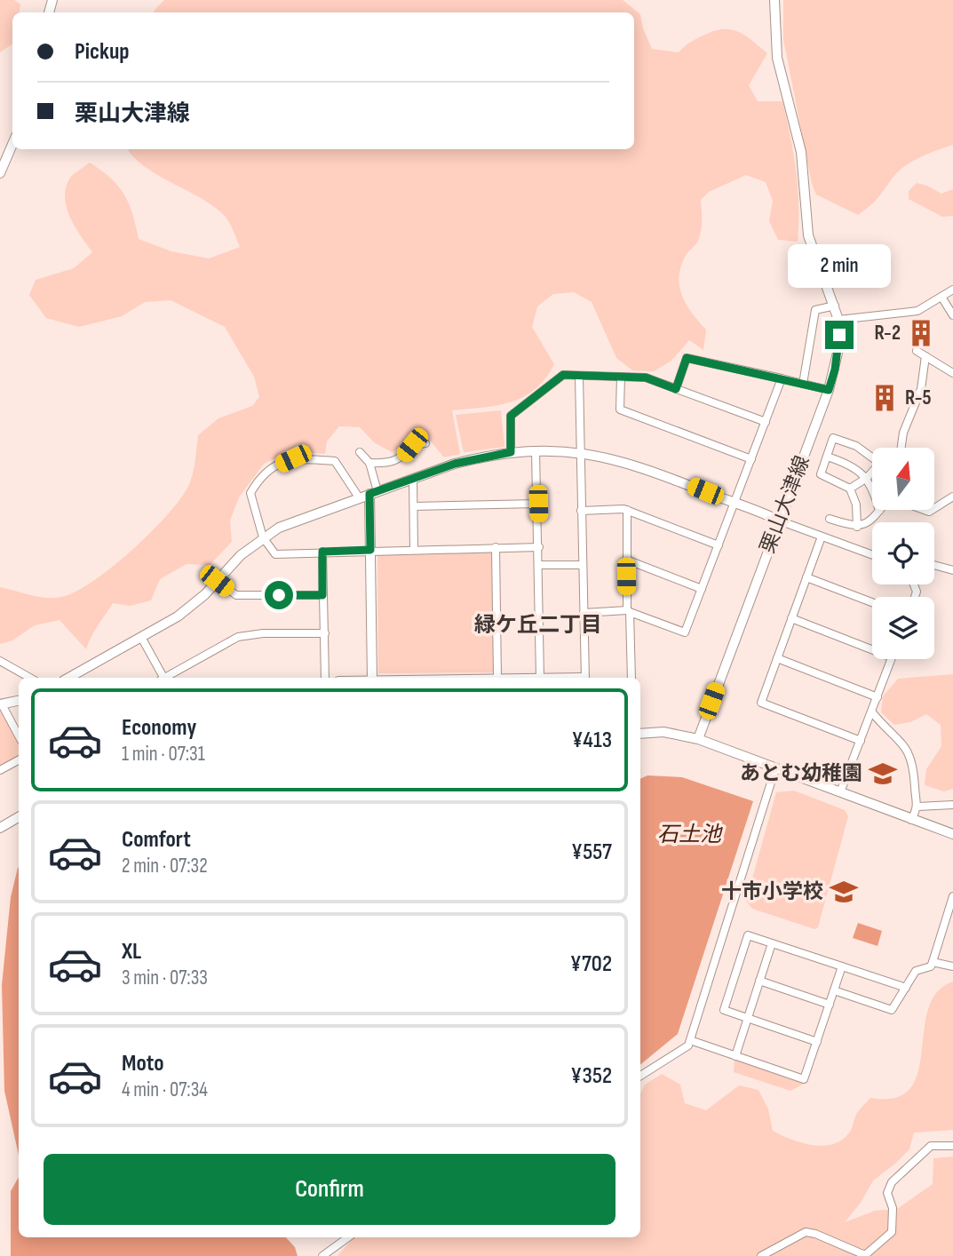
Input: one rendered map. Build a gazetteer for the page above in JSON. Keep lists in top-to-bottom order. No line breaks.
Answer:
{"streets":{"main road":["栗山大津線"]},"districts":["緑ケ丘二丁目"],"water":["石土池"],"places":{"building":["R-2","R-5"],"school or university":["あとむ幼稚園","十市小学校"]},"north":"top","page":{"banner":["Pickup","栗山大津線"],"bubble":"2 min","list":[{"name":"Economy","note":"1 min · 07:31","value":"¥413"},{"name":"Comfort","note":"2 min · 07:32","value":"¥557"},{"name":"XL","note":"3 min · 07:33","value":"¥702"},{"name":"Moto","note":"4 min · 07:34","value":"¥352"}],"buttons":"Confirm"}}
